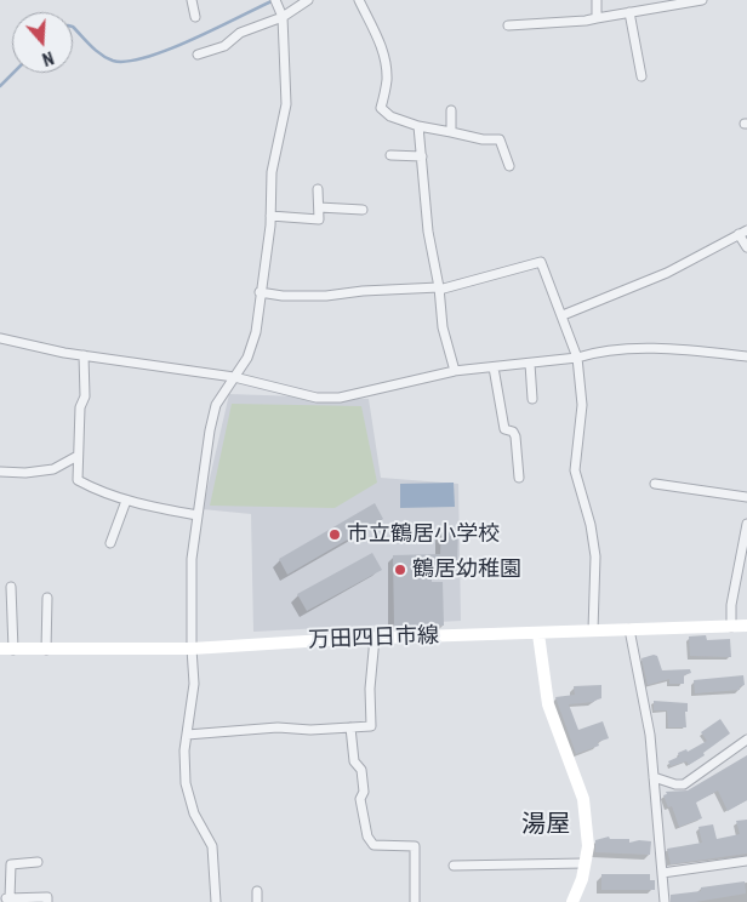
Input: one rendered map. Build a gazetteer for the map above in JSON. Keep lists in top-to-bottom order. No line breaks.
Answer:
{"streets":{"main road":["万田四日市線"]},"districts":["湯屋"],"places":["市立鶴居小学校","鶴居幼稚園"],"north":"bottom"}
